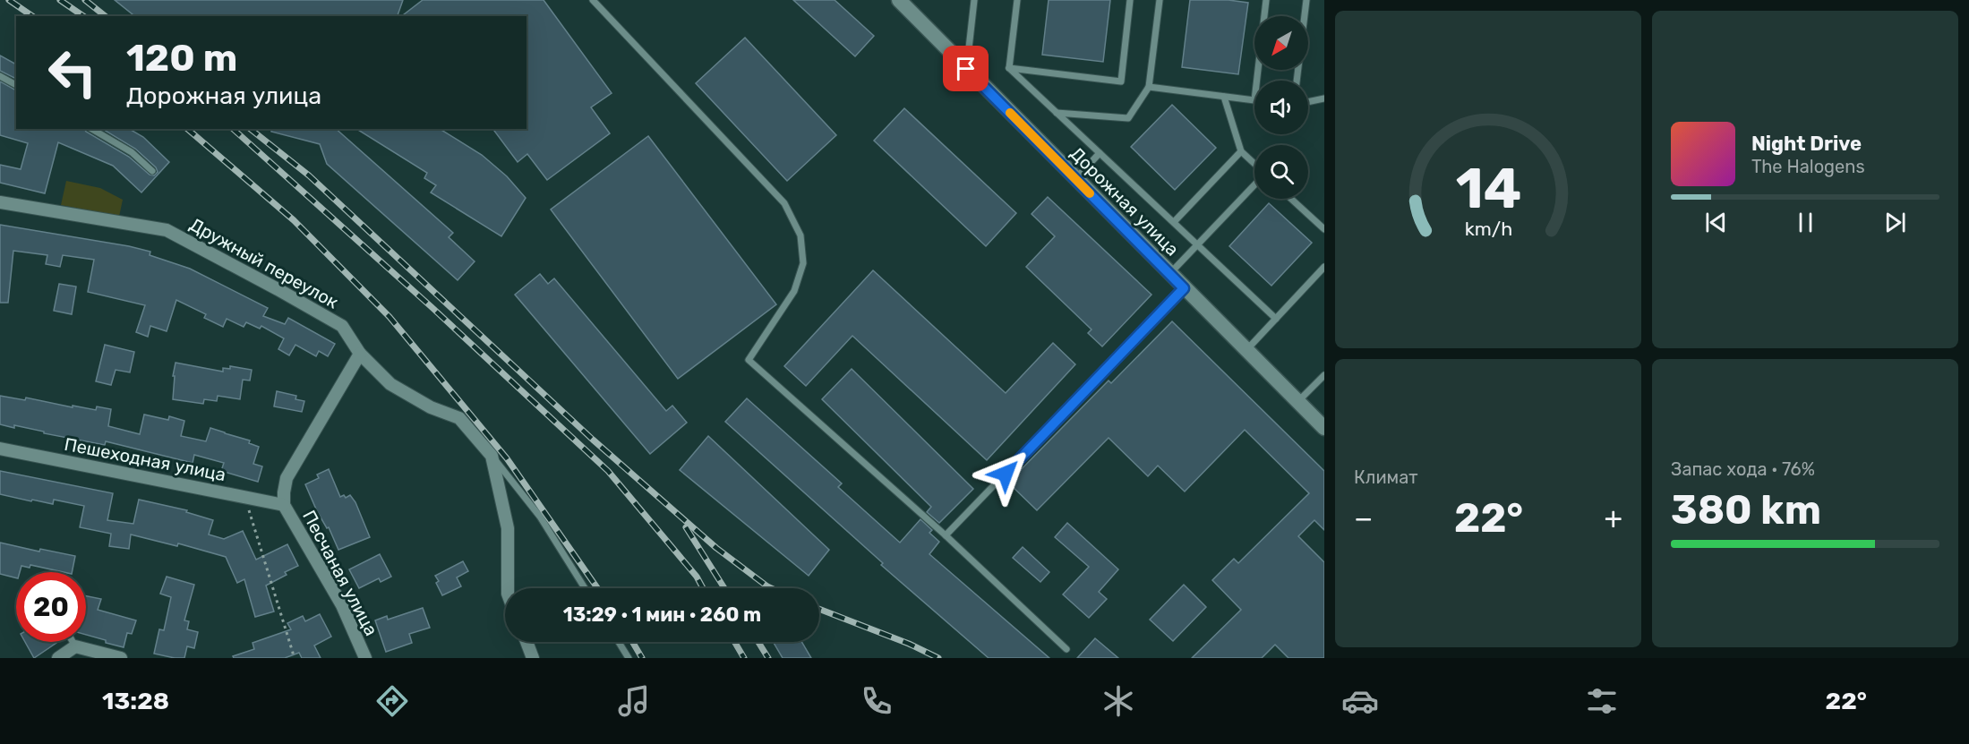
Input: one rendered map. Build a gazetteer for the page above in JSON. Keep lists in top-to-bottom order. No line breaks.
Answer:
{"streets":{"street":["Дорожная улица","Дружный переулок","Пешеходная улица","Песчаная улица"]},"crossings":[["Пешеходная улица","Песчаная улица"]],"north":"bottom left","page":{"turn":["120 m","Дорожная улица"],"song":["Night Drive","The Halogens"],"tile":["Климат",["Запас хода · 76%","380 km"]],"heat":["−","22°","+"],"limit":"20","trip":"13:29 · 1 мин · 260 m","tabs":["13:28","22°"],"gauge":["14","km/h"]}}
